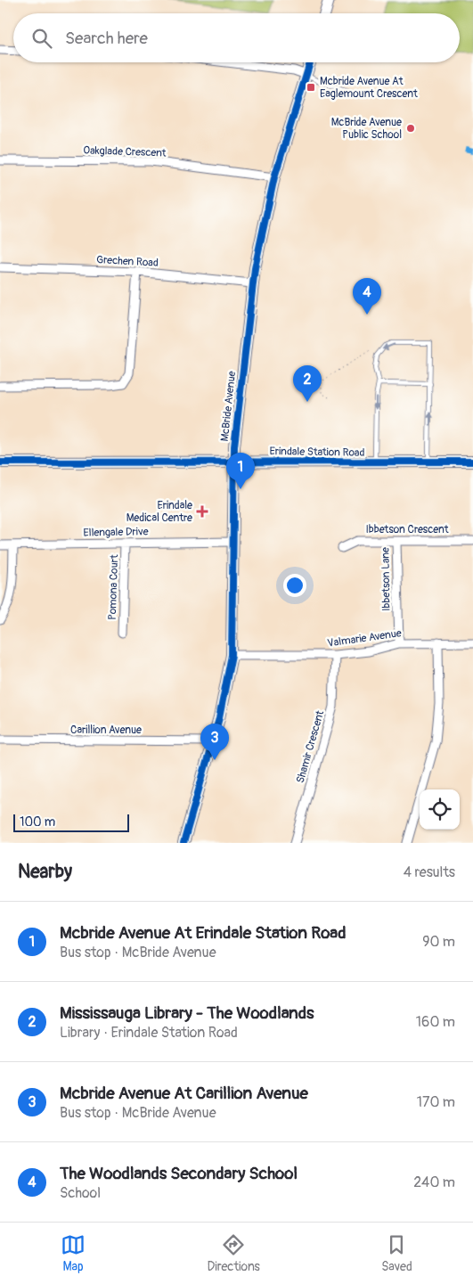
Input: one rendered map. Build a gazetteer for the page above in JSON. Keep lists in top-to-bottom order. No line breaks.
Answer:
{"streets":{"street":["Oakglade Crescent","Grechen Road","McBride Avenue","Erindale Station Road","Ibbetson Crescent","Ellengale Drive","Ibbetson Lane","Pomona Court","Valmarie Avenue","Carillion Avenue","Shamir Crescent"]},"crossings":[["Oakglade Crescent","McBride Avenue"],["Grechen Road","McBride Avenue"],["McBride Avenue","Erindale Station Road"],["McBride Avenue","Ellengale Drive"],["McBride Avenue","Valmarie Avenue"],["McBride Avenue","Carillion Avenue"],["Ibbetson Crescent","Ibbetson Lane"],["Ellengale Drive","Pomona Court"],["Ibbetson Lane","Valmarie Avenue"],["Valmarie Avenue","Shamir Crescent"]],"places":{"transit":["Mcbride Avenue At Eaglemount Crescent"],"other":["McBride Avenue Public School"],"health":["Erindale Medical Centre"]},"scale_bar":"100 m","page":{"search":"Search here","pins":["4","2","1","3"],"scale":"100 m","heading":["Nearby","4 results"],"list":[{"mark":"1","name":"Mcbride Avenue At Erindale Station Road","note":"Bus stop · McBride Avenue","value":"90 m"},{"mark":"2","name":"Mississauga Library - The Woodlands","note":"Library · Erindale Station Road","value":"160 m"},{"mark":"3","name":"Mcbride Avenue At Carillion Avenue","note":"Bus stop · McBride Avenue","value":"170 m"},{"mark":"4","name":"The Woodlands Secondary School","note":"School","value":"240 m"}],"nav":["Map","Directions","Saved"]}}
